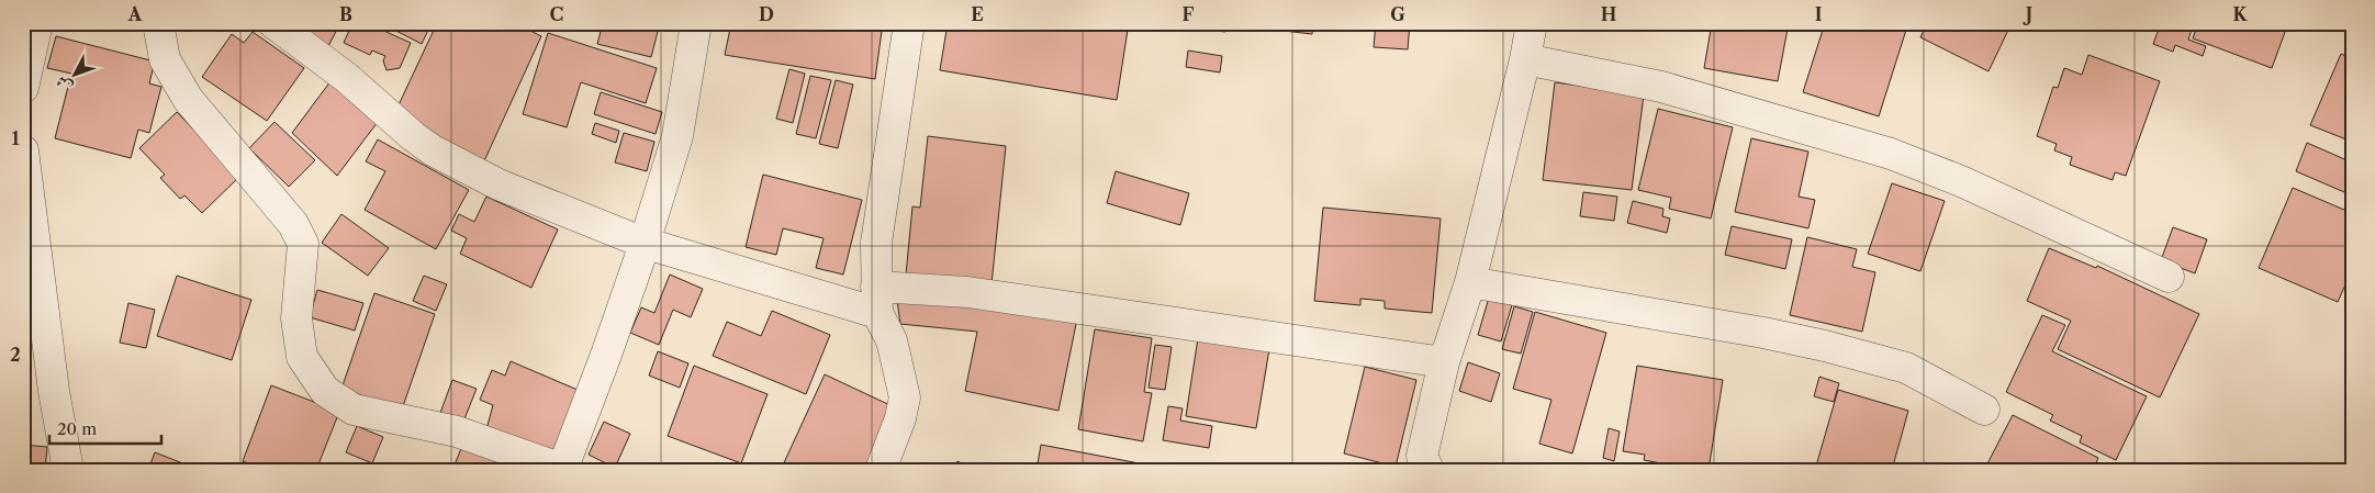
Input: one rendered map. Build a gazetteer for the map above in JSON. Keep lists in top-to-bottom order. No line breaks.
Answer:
{"scale_bar":"20 m","north":"bottom left","grid":{"columns":["A","B","C","D","E","F","G","H","I","J","K"],"rows":["1","2"]}}
